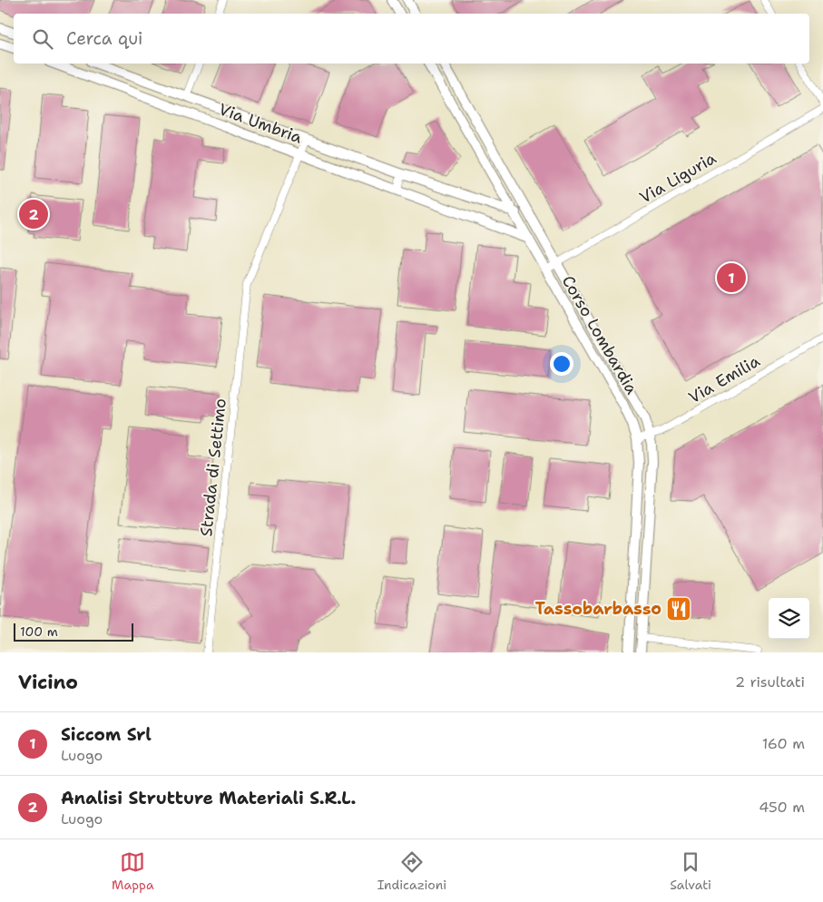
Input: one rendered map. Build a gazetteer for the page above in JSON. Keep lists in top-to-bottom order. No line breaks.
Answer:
{"streets":{"street":["Via Umbria","Via Liguria","Corso Lombardia","Via Emilia","Strada di Settimo"]},"crossings":[["Via Umbria","Corso Lombardia"],["Via Umbria","Strada di Settimo"],["Via Liguria","Corso Lombardia"],["Corso Lombardia","Via Emilia"]],"places":{"restaurant":["Tassobarbasso"]},"scale_bar":"100 m","page":{"search":"Cerca qui","pins":["2","1"],"scale":"100 m","heading":["Vicino","2 risultati"],"list":[{"mark":"1","name":"Siccom Srl","note":"Luogo","value":"160 m"},{"mark":"2","name":"Analisi Strutture Materiali S.R.L.","note":"Luogo","value":"450 m"}],"nav":["Mappa","Indicazioni","Salvati"]}}
